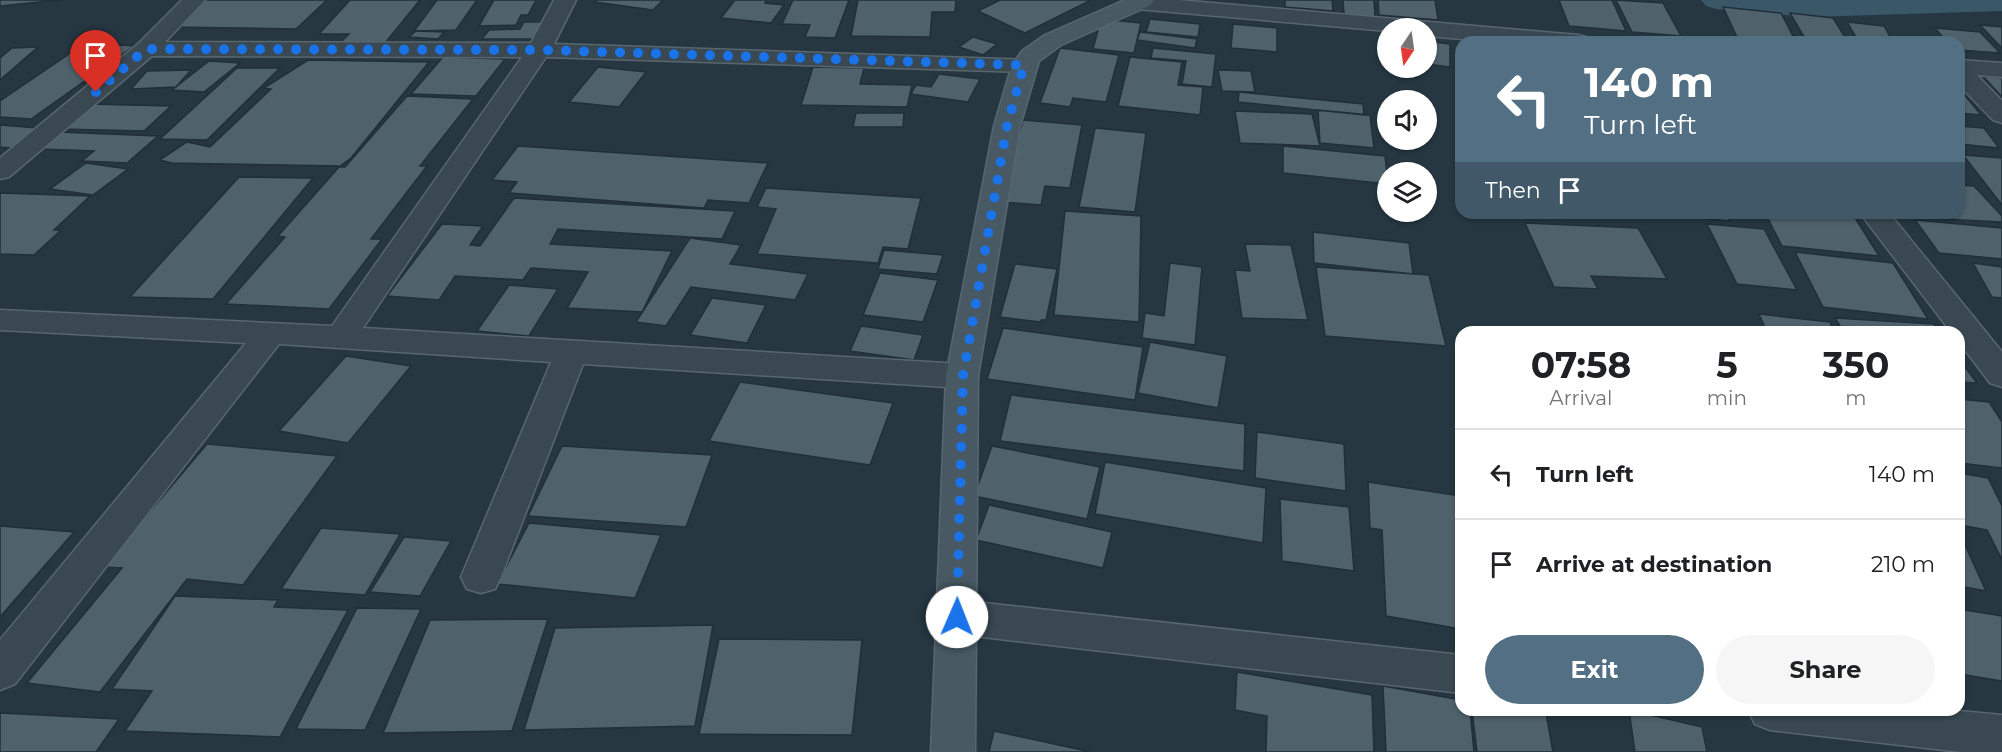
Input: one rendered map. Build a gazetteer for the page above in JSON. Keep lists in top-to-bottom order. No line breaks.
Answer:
{"north":"bottom","page":{"turn":["140 m","Turn left"],"then":"Then","eta":["07:58","Arrival","5","min","350","m"],"list":[{"name":"Turn left","value":"140 m"},{"name":"Arrive at destination","value":"210 m"}],"buttons":["Exit","Share"]}}
